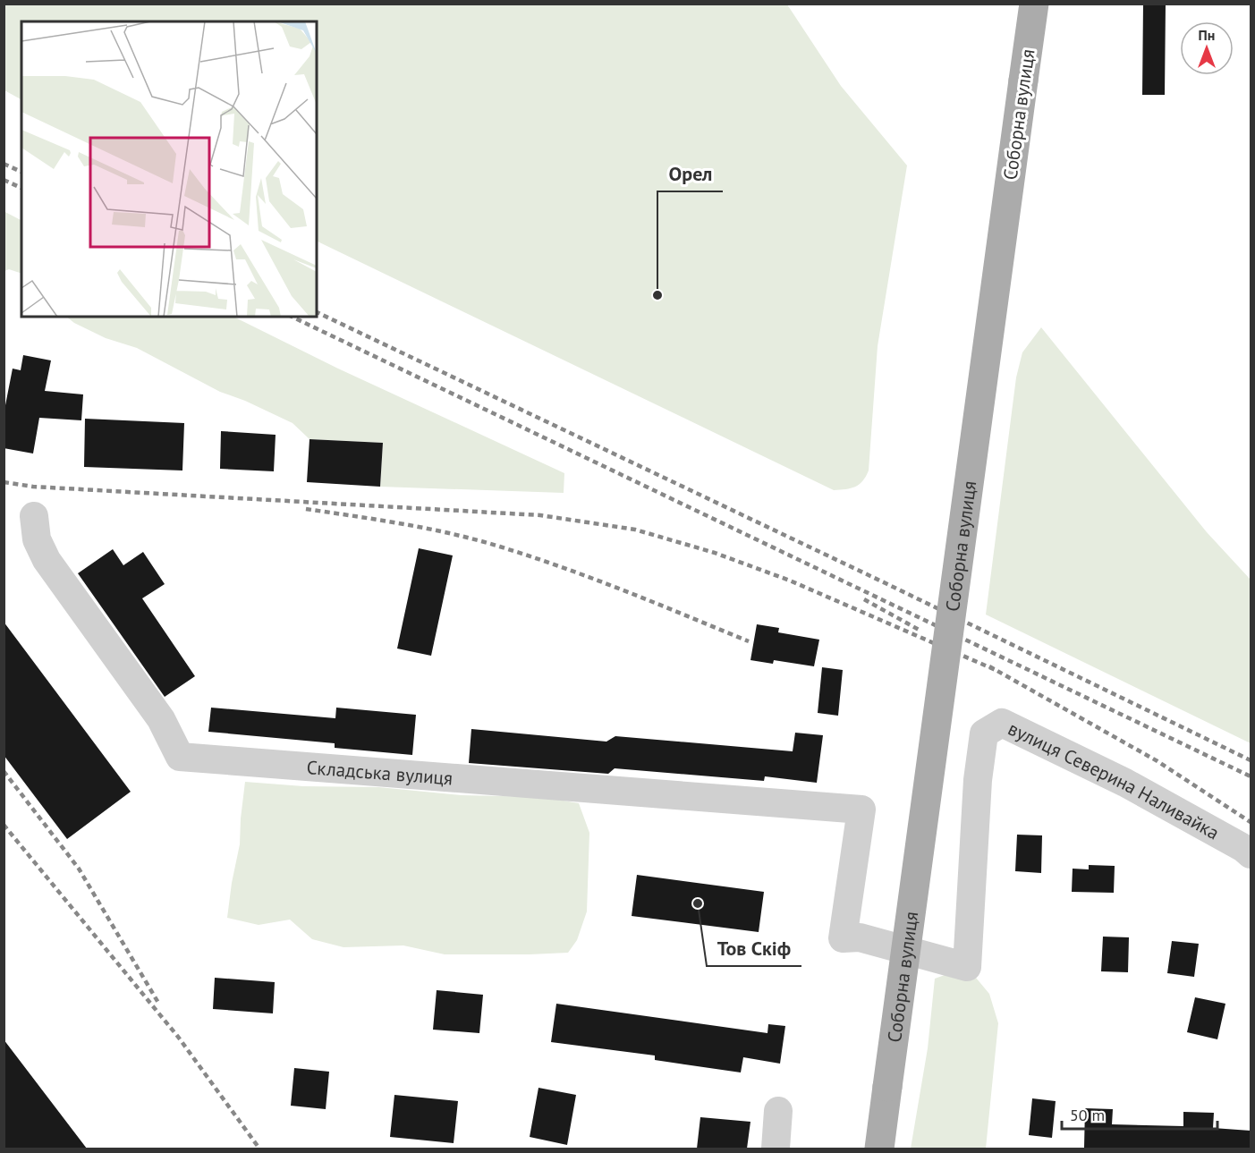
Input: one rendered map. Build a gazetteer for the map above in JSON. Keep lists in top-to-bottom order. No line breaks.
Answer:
{"streets":{"main road":["Соборна вулиця"],"street":["Складська вулиця","вулиця Северина Наливайка"]},"crossings":[["Складська вулиця","вулиця Северина Наливайка"]],"places":["Орел","Тов Скіф"],"scale_bar":"50 m","north":"top"}
